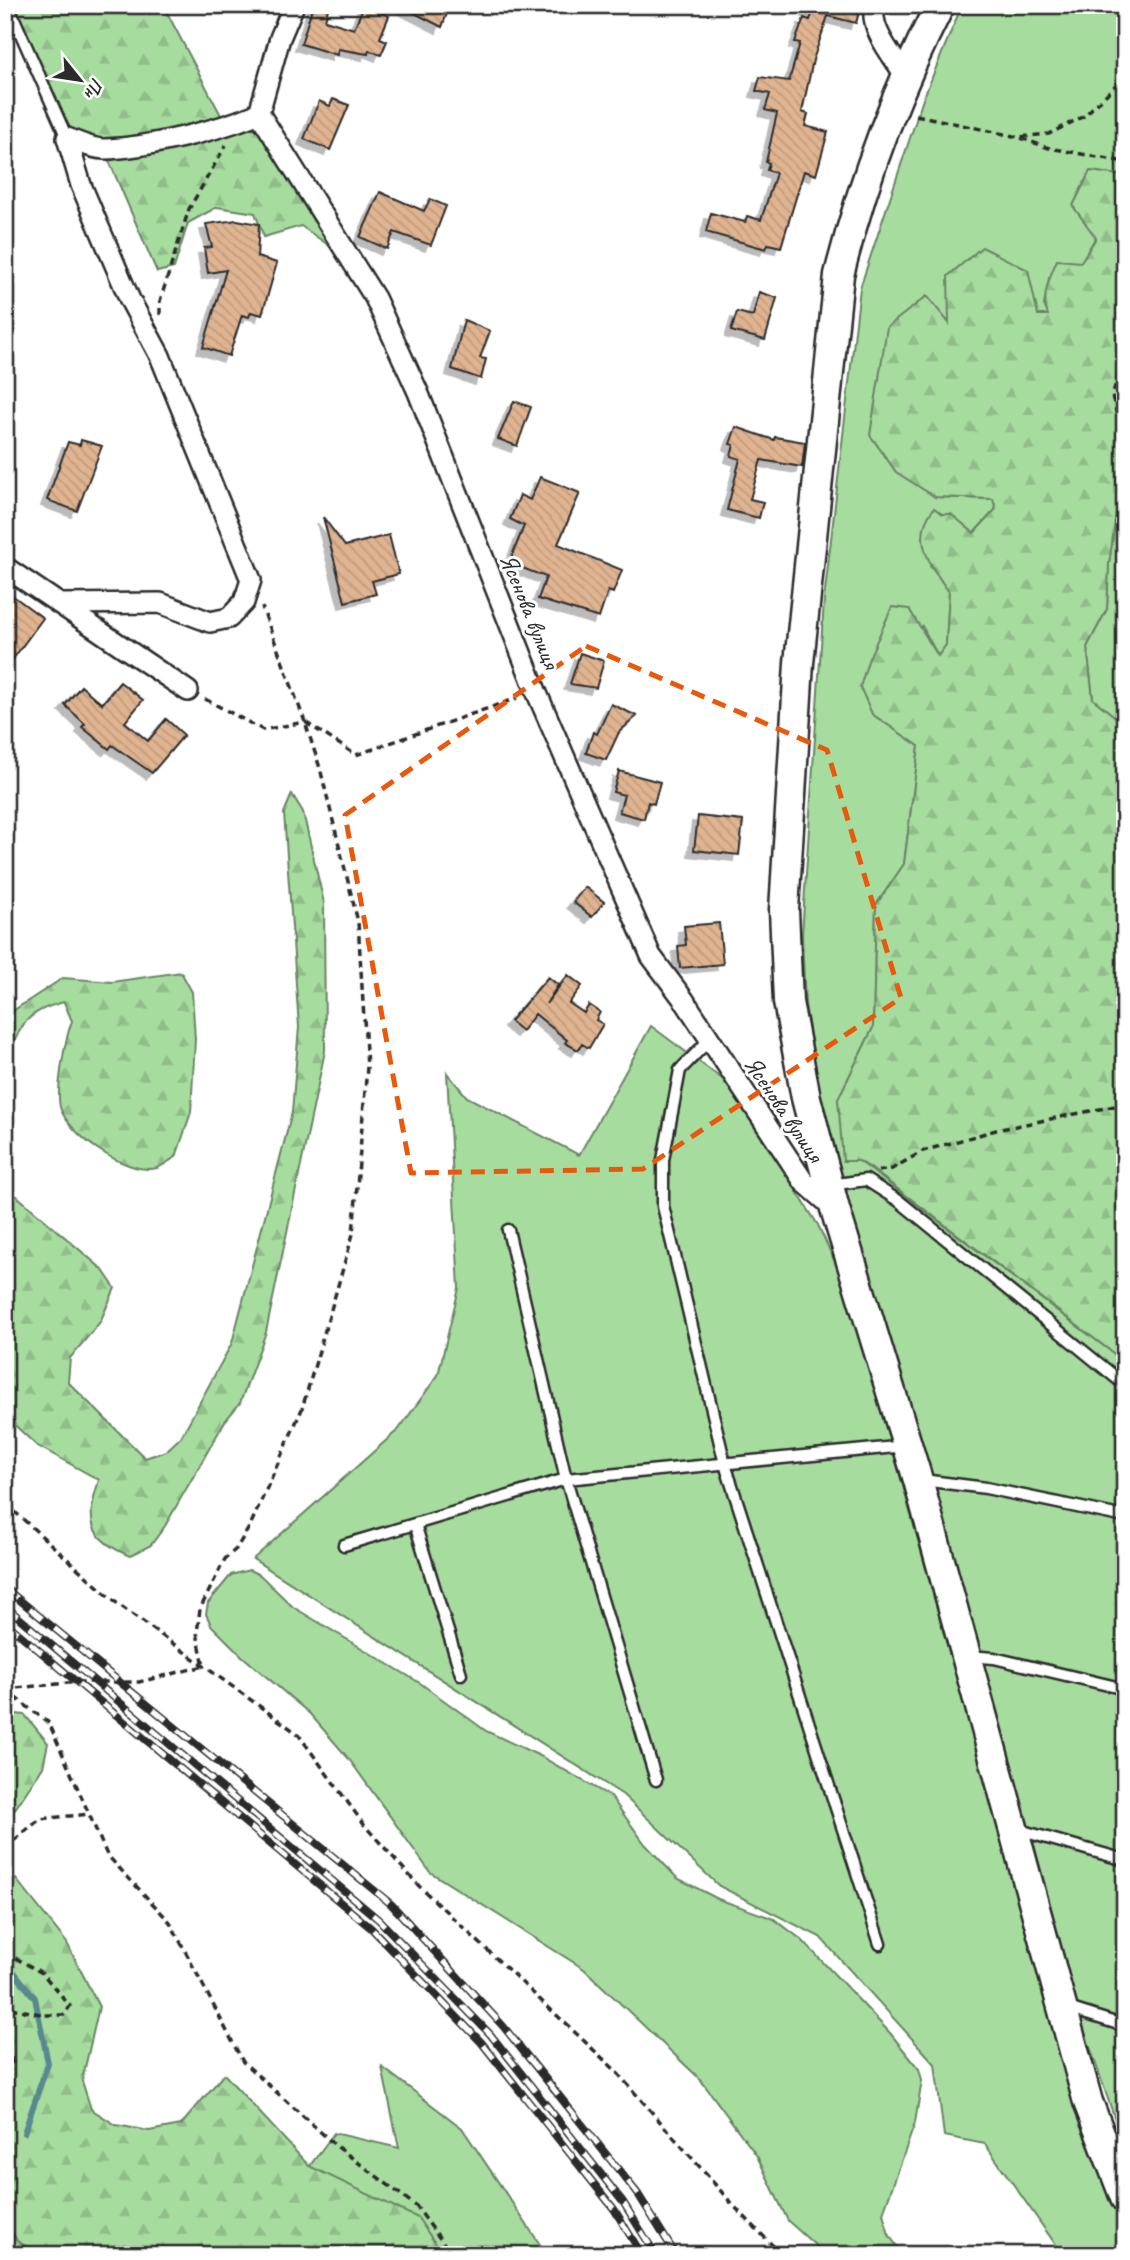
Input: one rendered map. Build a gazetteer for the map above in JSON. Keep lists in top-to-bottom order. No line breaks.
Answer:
{"streets":{"street":["Ясенова вулиця"]},"north":"bottom right"}
